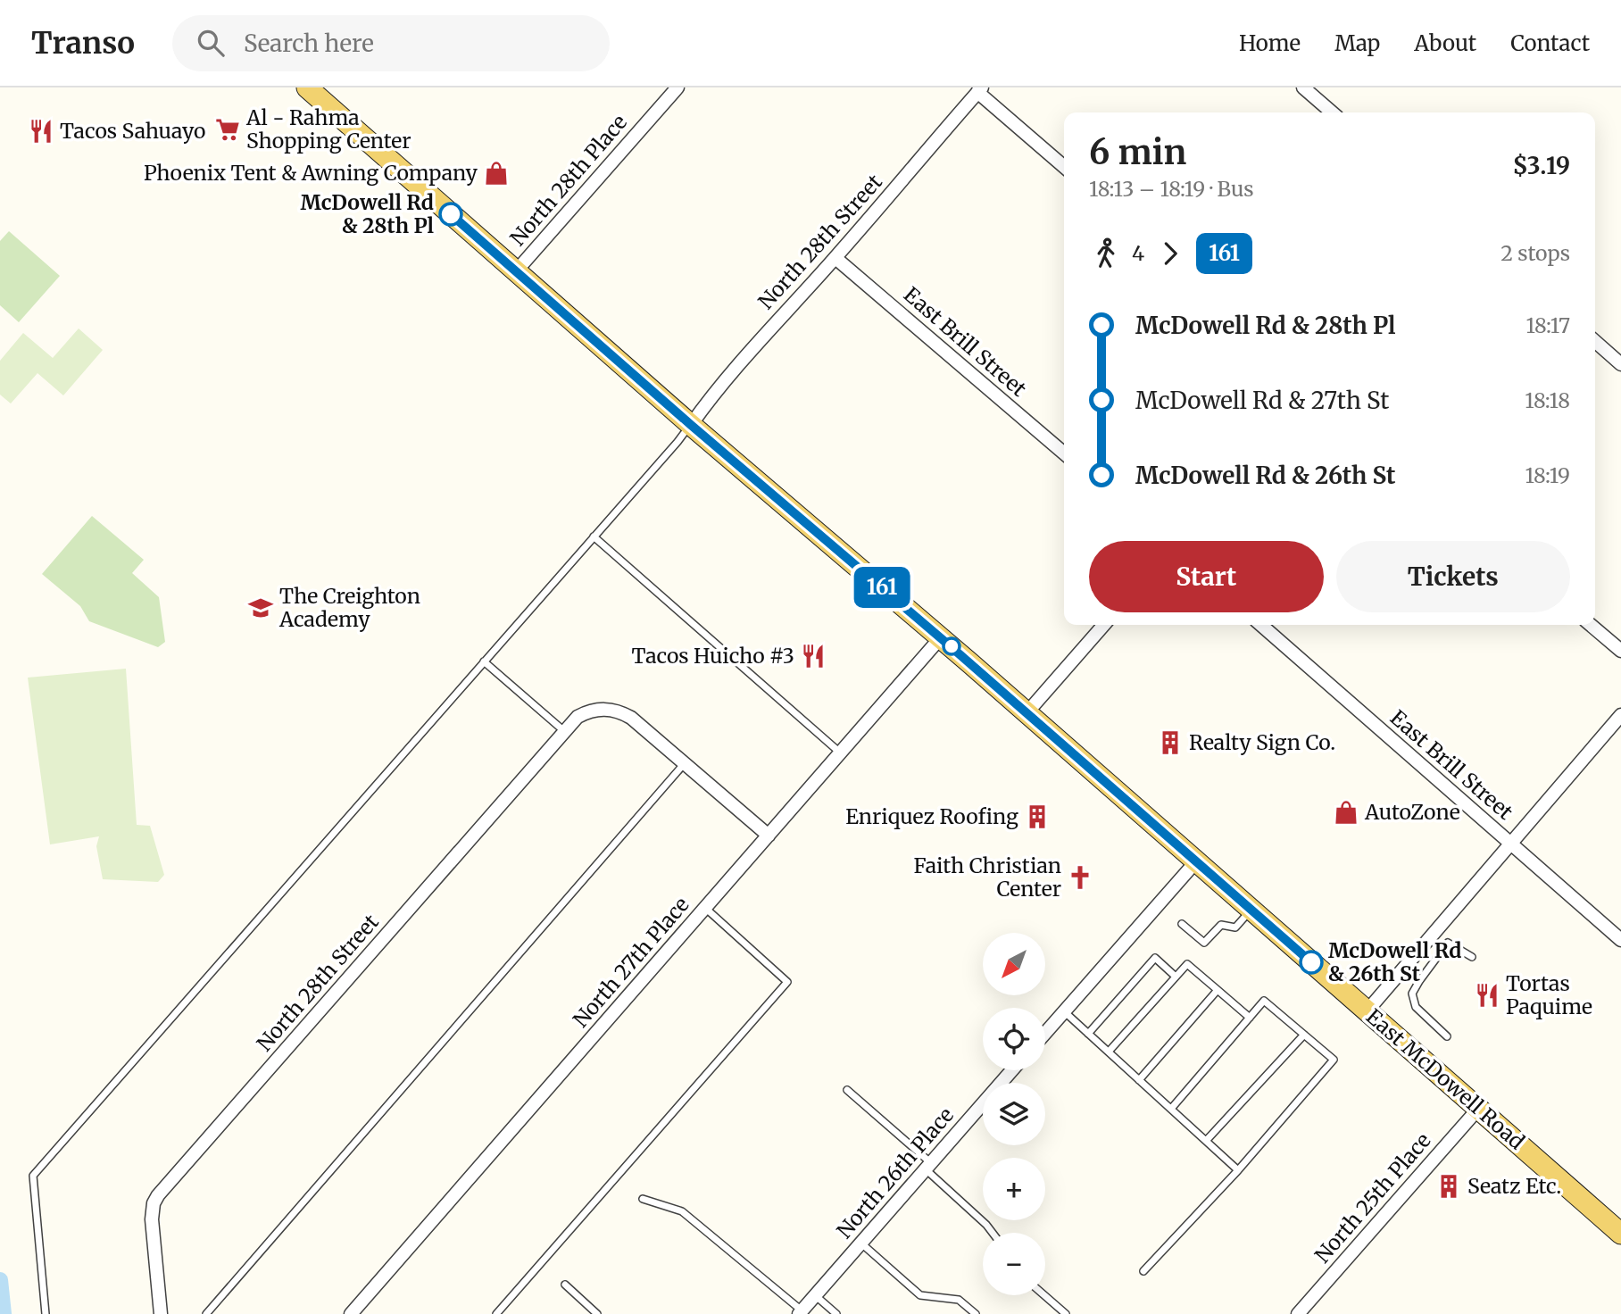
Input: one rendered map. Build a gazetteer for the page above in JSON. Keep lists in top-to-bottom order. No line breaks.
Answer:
{"streets":{"main road":["East McDowell Road"],"street":["North 28th Place","North 28th Street","East Brill Street","North 27th Place","North 26th Place","North 25th Place"]},"crossings":[["North 28th Place","East McDowell Road"],["North 28th Street","East Brill Street"],["North 28th Street","East McDowell Road"],["North 27th Place","East McDowell Road"],["East McDowell Road","North 25th Place"]],"places":{"supermarket":["Al - Rahma Shopping Center"],"restaurant":["Tacos Sahuayo","Tacos Huicho #3","Tortas Paquime"],"shop":["Phoenix Tent & Awning Company","AutoZone"],"other":["McDowell Rd & 28th Pl","McDowell Rd & 26th St"],"school or university":["The Creighton Academy"],"building":["Realty Sign Co.","Enriquez Roofing","Seatz Etc."],"church":["Faith Christian Center"]},"lines":["bus line 161"],"north":"bottom left","page":{"header":"Transo","search":"Search here","nav":["Home","Map","About","Contact"],"on_map":"161","heading":["6 min","18:13 – 18:19 · Bus","$3.19"],"legs":["4","161","2 stops"],"list":[{"name":"McDowell Rd & 28th Pl","value":"18:17"},{"name":"McDowell Rd & 27th St","value":"18:18"},{"name":"McDowell Rd & 26th St","value":"18:19"}],"buttons":["Start","Tickets"],"map_buttons":["+","−"]}}
